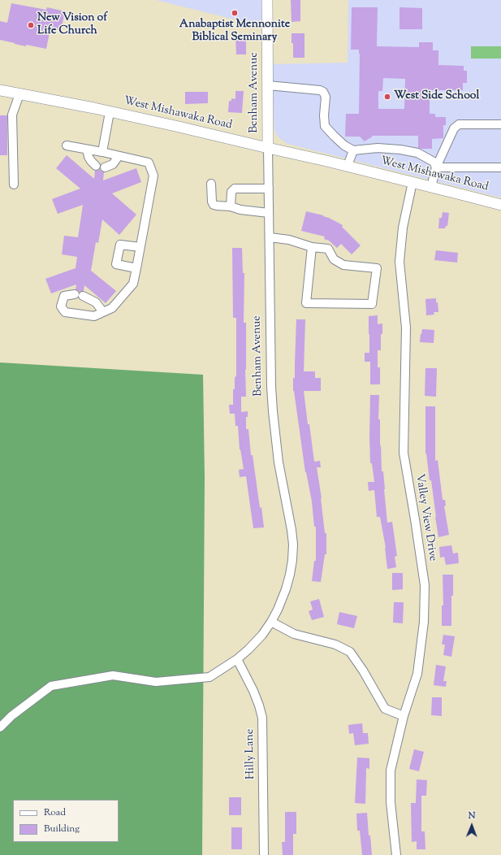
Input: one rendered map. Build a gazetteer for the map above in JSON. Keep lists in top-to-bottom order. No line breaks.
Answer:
{"streets":{"main road":["Benham Avenue","West Mishawaka Road"],"street":["Valley View Drive","Hilly Lane"]},"crossings":[["Benham Avenue","West Mishawaka Road"],["Benham Avenue","Hilly Lane"],["West Mishawaka Road","Valley View Drive"]],"places":["Anabaptist Mennonite Biblical Seminary","New Vision of Life Church","West Side School"],"legend":["Road","Building"],"north":"top"}
